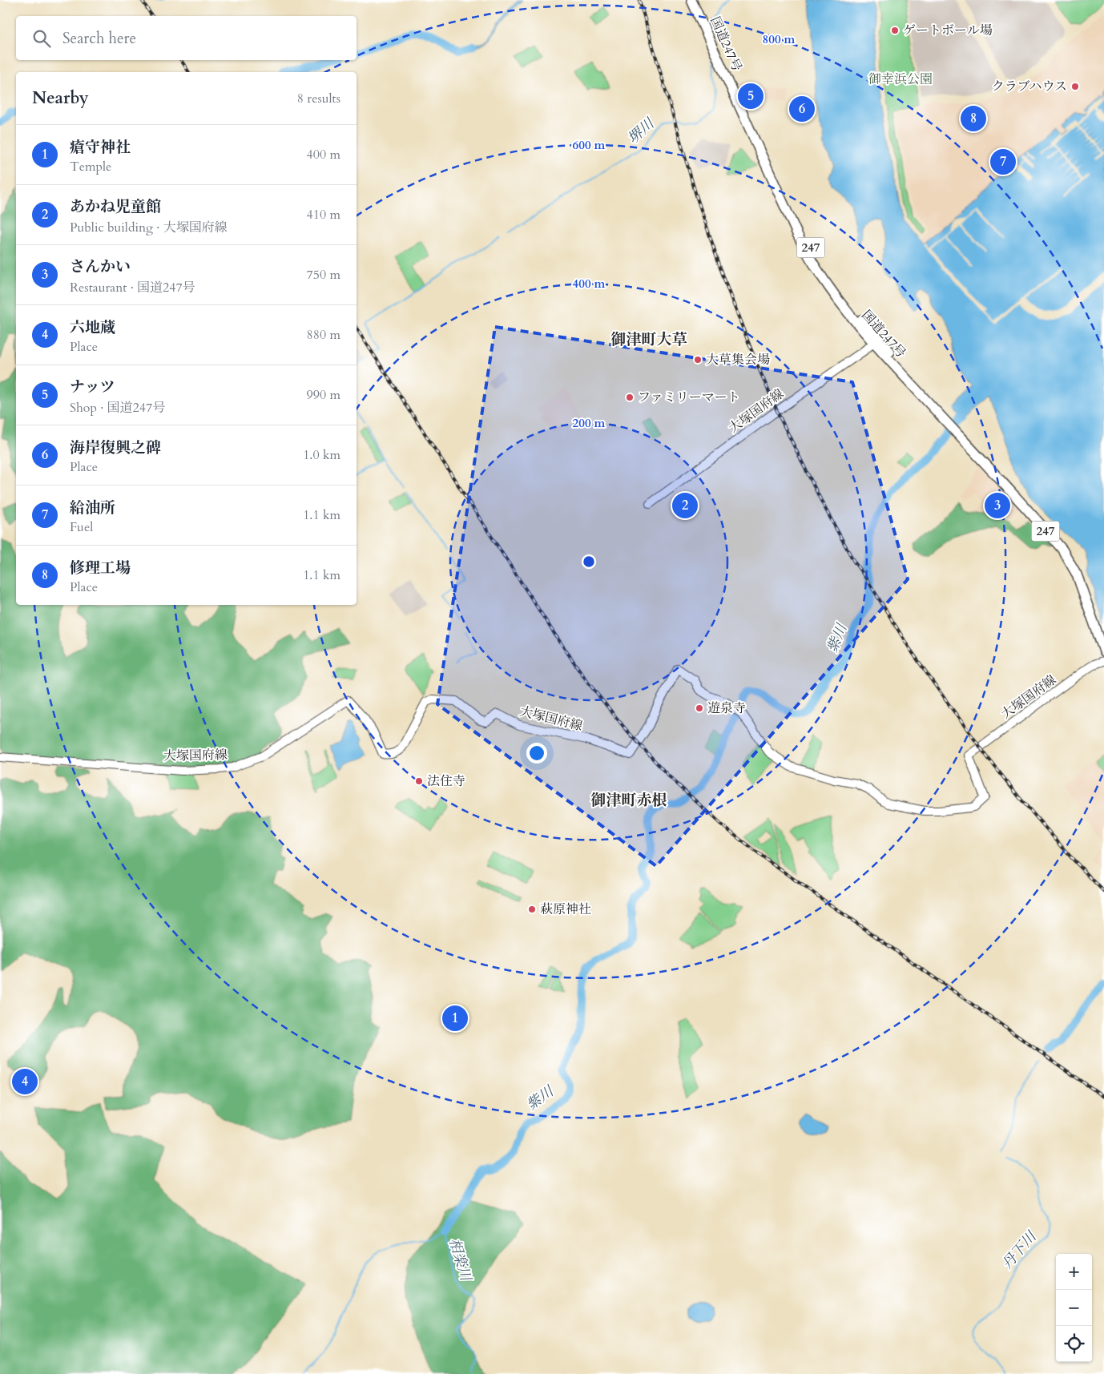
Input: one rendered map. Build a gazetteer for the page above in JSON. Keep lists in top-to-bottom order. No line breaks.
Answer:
{"streets":{"highway":["国道247号","247"],"main road":["大塚国府線"]},"crossings":[["国道247号","大塚国府線"]],"districts":["御津町大草","御津町赤根"],"water":["堺川","紫川","丹下川","相楽川"],"parks":["御幸浜公園"],"places":["ゲートボール場","クラブハウス","大草集会場","ファミリーマート","遊泉寺","法住寺","萩原神社"],"page":{"search":"Search here","heading":["Nearby","8 results"],"pins":["5","6","8","7","2","3","1","4"],"list":[{"mark":"1","name":"瘡守神社","note":"Temple","value":"400 m"},{"mark":"2","name":"あかね児童館","note":"Public building · 大塚国府線","value":"410 m"},{"mark":"3","name":"さんかい","note":"Restaurant · 国道247号","value":"750 m"},{"mark":"4","name":"六地蔵","note":"Place","value":"880 m"},{"mark":"5","name":"ナッツ","note":"Shop · 国道247号","value":"990 m"},{"mark":"6","name":"海岸復興之碑","note":"Place","value":"1.0 km"},{"mark":"7","name":"給油所","note":"Fuel","value":"1.1 km"},{"mark":"8","name":"修理工場","note":"Place","value":"1.1 km"}],"map_buttons":["+","−"]},"rings":["800 m","600 m","400 m","200 m"]}
